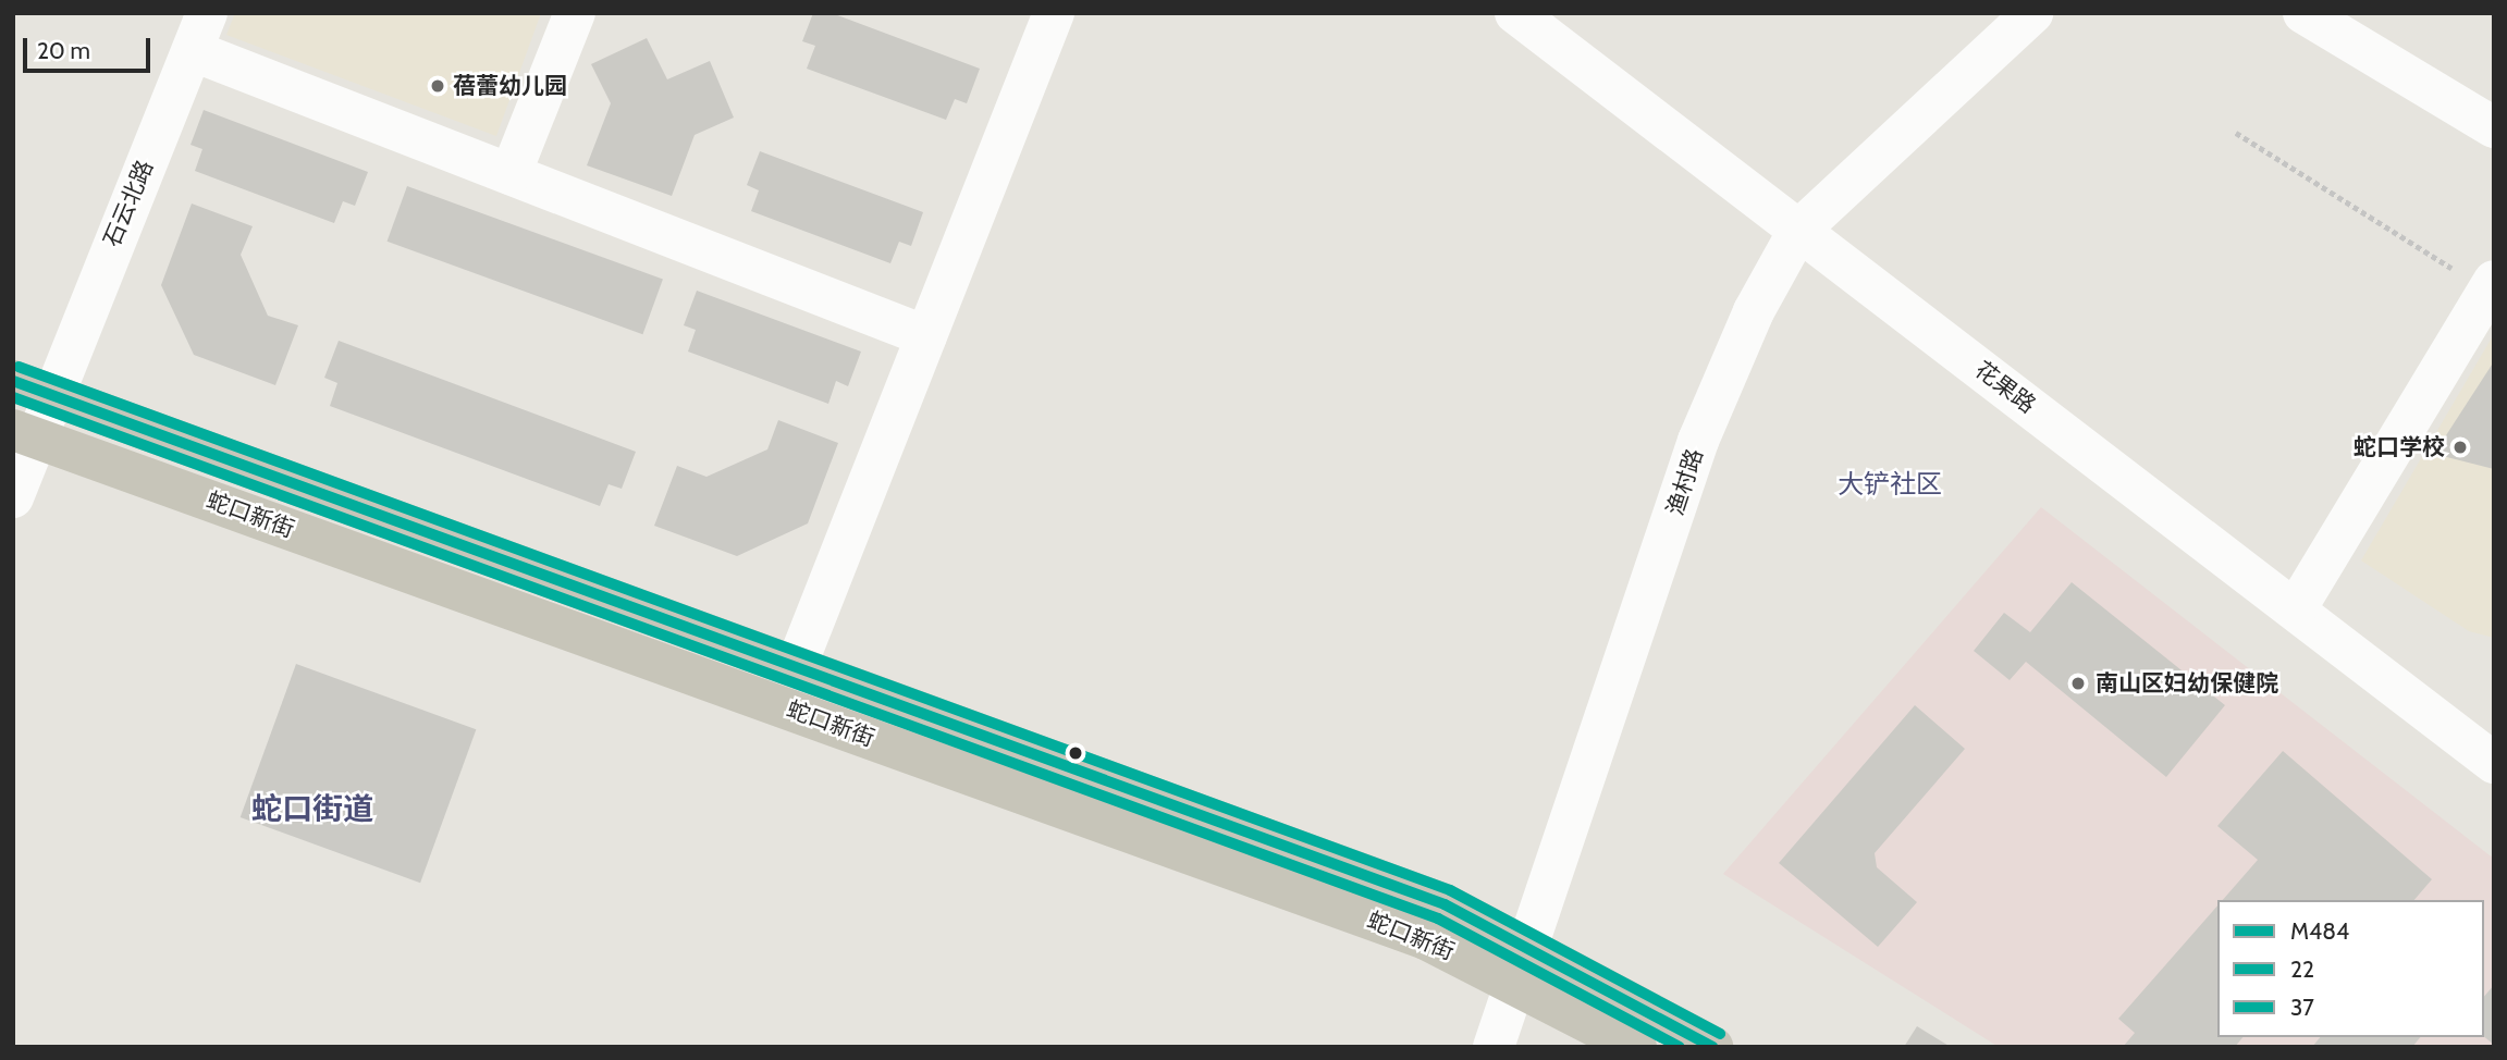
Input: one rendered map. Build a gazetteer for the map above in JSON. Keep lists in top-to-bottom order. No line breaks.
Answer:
{"streets":{"main road":["蛇口新街"],"street":["石云北路","花果路","渔村路"]},"crossings":[["石云北路","蛇口新街"],["花果路","渔村路"],["渔村路","蛇口新街"]],"districts":["大铲社区","蛇口街道"],"places":["蓓蕾幼儿园","蛇口学校","南山区妇幼保健院"],"lines":["transit line 37","transit line M484","transit line 22"],"legend":["M484","22","37"],"scale_bar":"20 m"}
